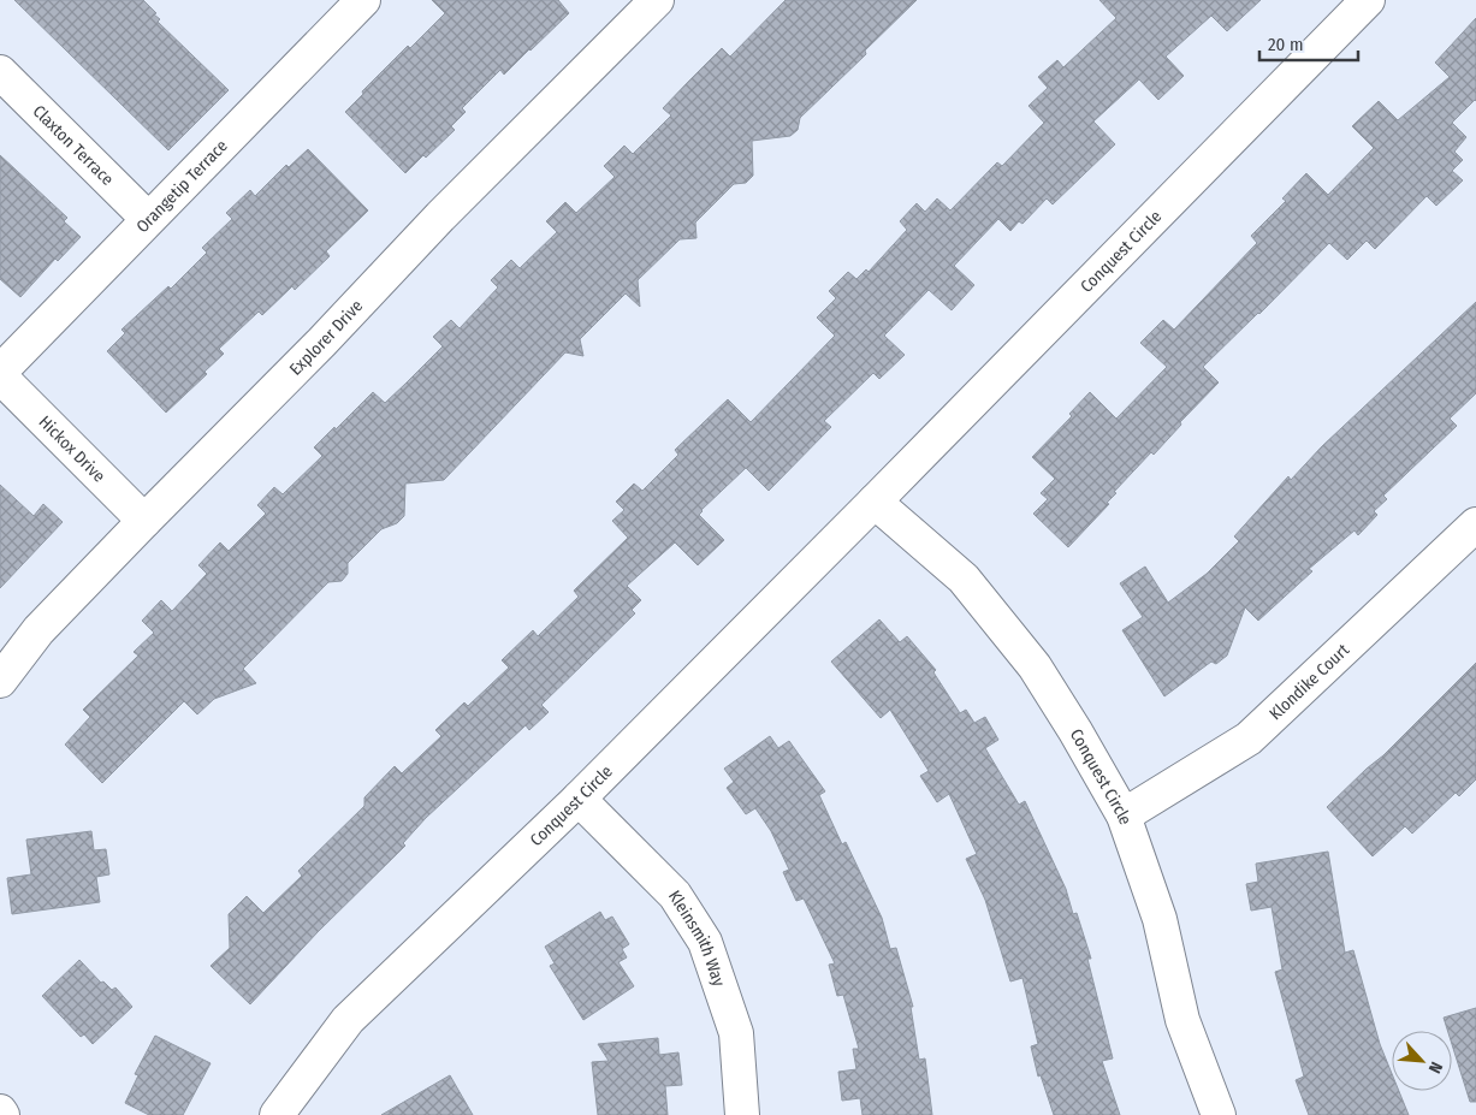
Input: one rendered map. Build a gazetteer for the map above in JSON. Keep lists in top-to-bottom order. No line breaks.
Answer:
{"streets":{"street":["Claxton Terrace","Orangetip Terrace","Conquest Circle","Explorer Drive","Hickox Drive","Klondike Court","Kleinsmith Way"]},"crossings":[["Claxton Terrace","Orangetip Terrace"],["Conquest Circle","Klondike Court"],["Conquest Circle","Kleinsmith Way"],["Explorer Drive","Hickox Drive"]],"scale_bar":"20 m","north":"bottom right"}
